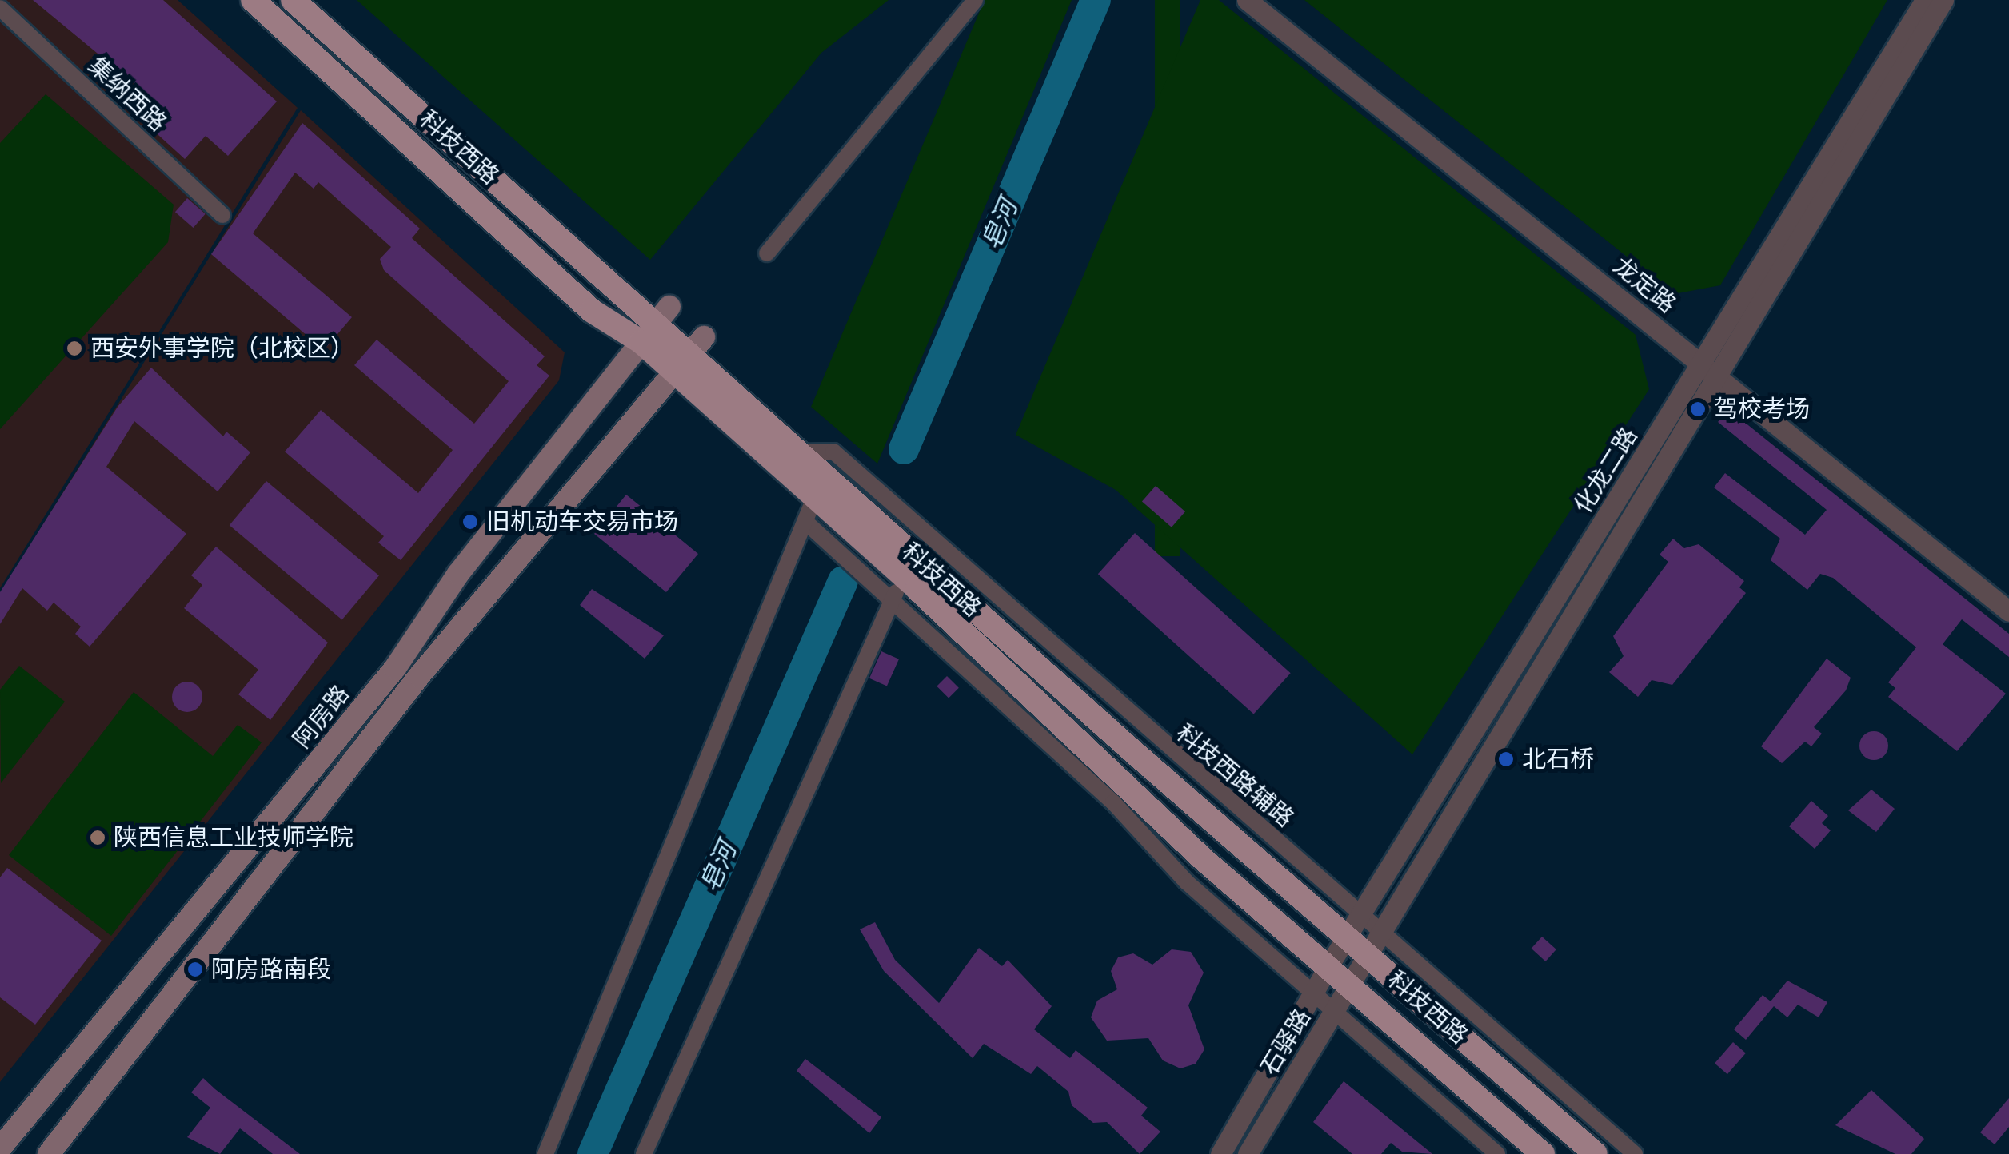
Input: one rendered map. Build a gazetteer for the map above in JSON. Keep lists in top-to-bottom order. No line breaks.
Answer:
{"streets":{"main road":["科技西路","阿房路"],"street":["集纳西路","龙定路","化龙二路","科技西路辅路","石驿路"]},"crossings":[["科技西路","化龙二路"],["科技西路","阿房路"],["科技西路","科技西路辅路"],["科技西路","石驿路"],["龙定路","化龙二路"],["化龙二路","科技西路辅路"],["化龙二路","石驿路"]],"water":["皂河"],"places":["西安外事学院（北校区）","驾校考场","旧机动车交易市场","北石桥","陕西信息工业技师学院","阿房路南段"]}
